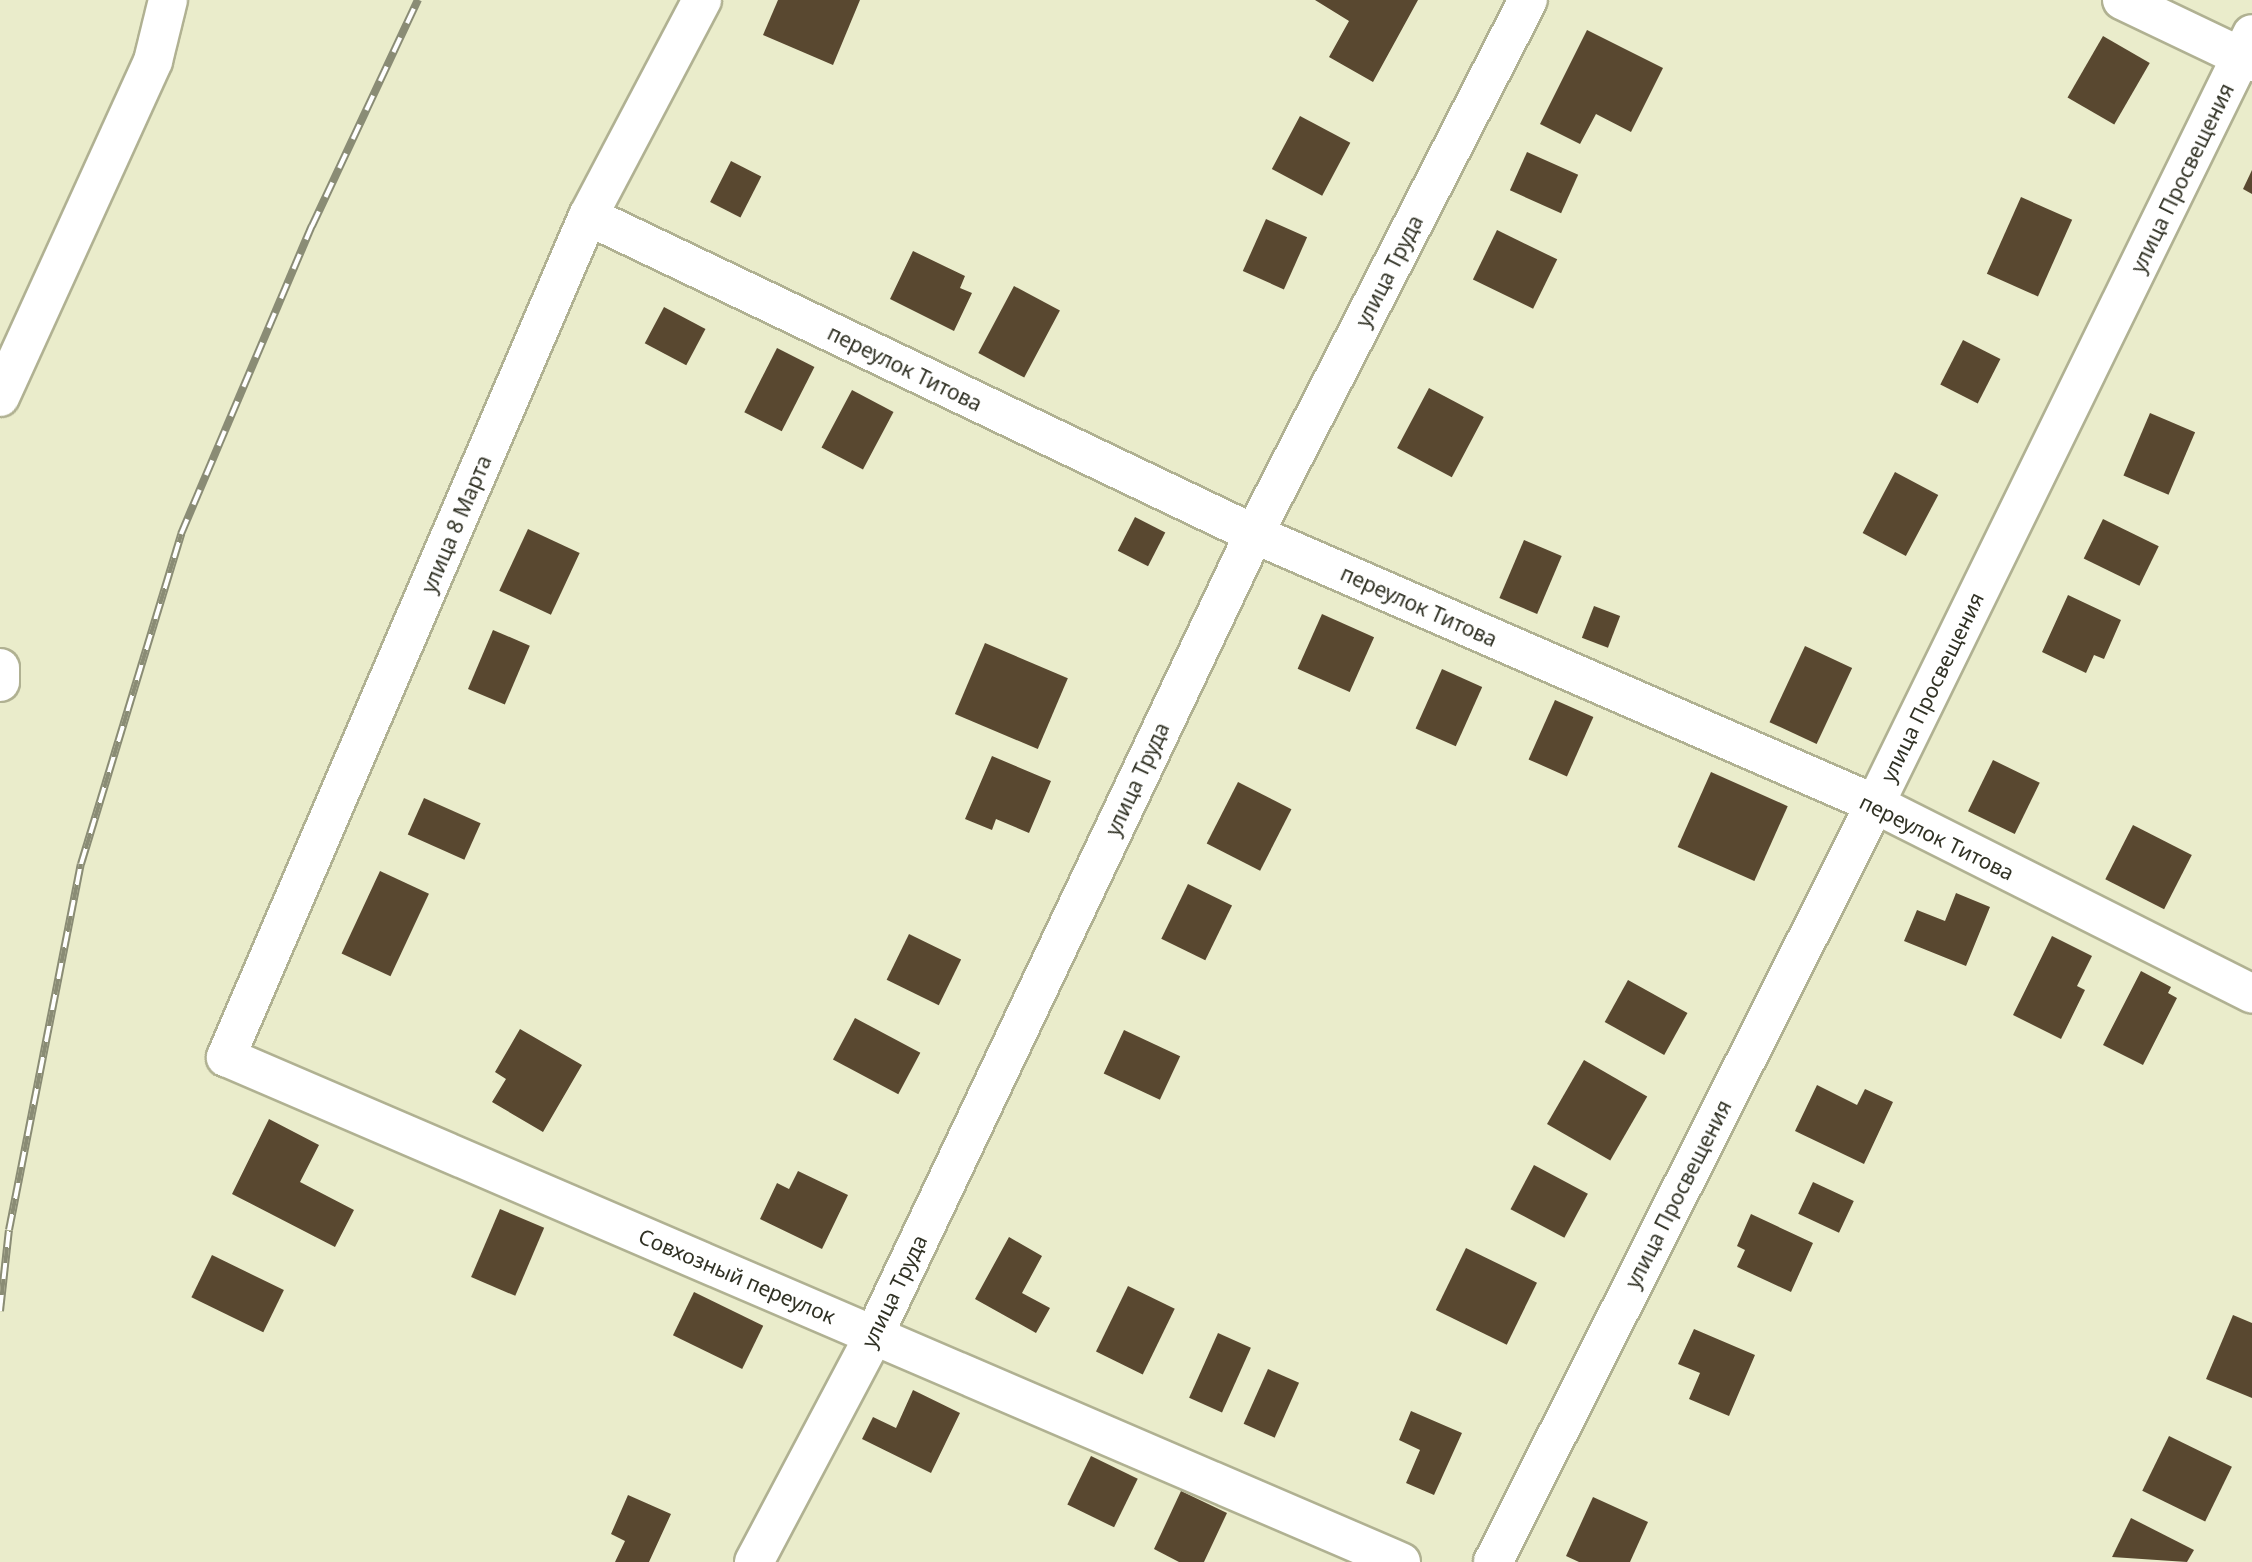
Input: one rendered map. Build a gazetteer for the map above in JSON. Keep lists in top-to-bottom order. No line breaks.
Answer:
{"streets":{"street":["улица Просвещения","улица Труда","переулок Титова","улица 8 Марта","Совхозный переулок"]},"crossings":[["улица Просвещения","переулок Титова"],["улица Труда","переулок Титова"],["улица Труда","Совхозный переулок"],["переулок Титова","улица 8 Марта"],["улица 8 Марта","Совхозный переулок"]]}
